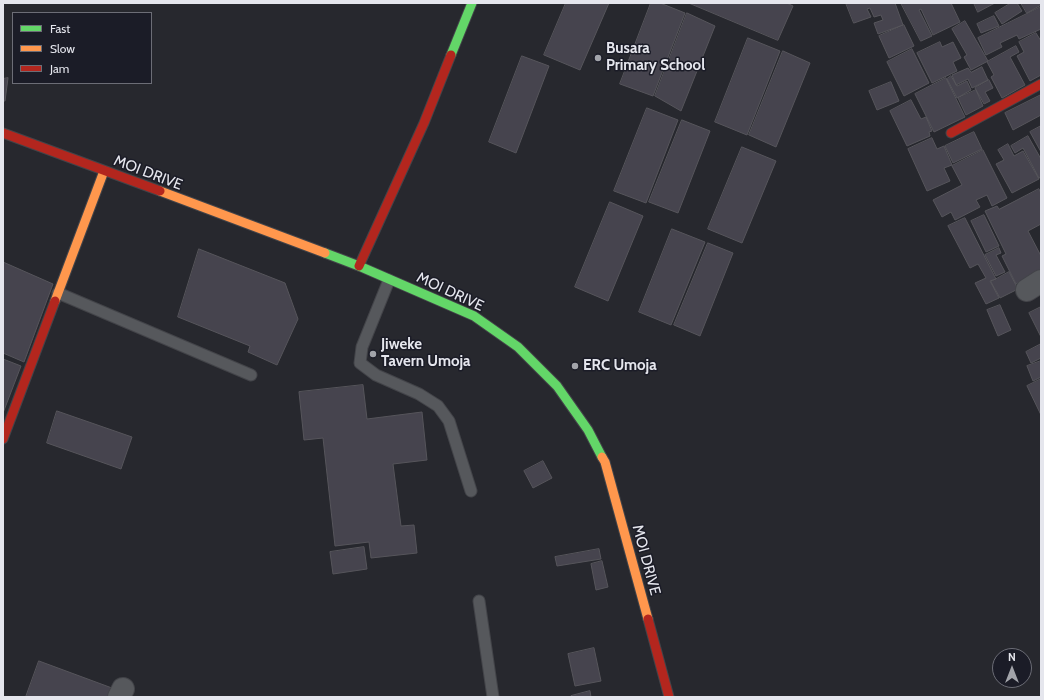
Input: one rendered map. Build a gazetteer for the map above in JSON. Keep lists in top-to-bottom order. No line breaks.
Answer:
{"streets":{"street":["MOI DRIVE"]},"places":["Busara Primary School","Jiweke Tavern Umoja","ERC Umoja"],"legend":["Fast","Slow","Jam"],"north":"top"}
